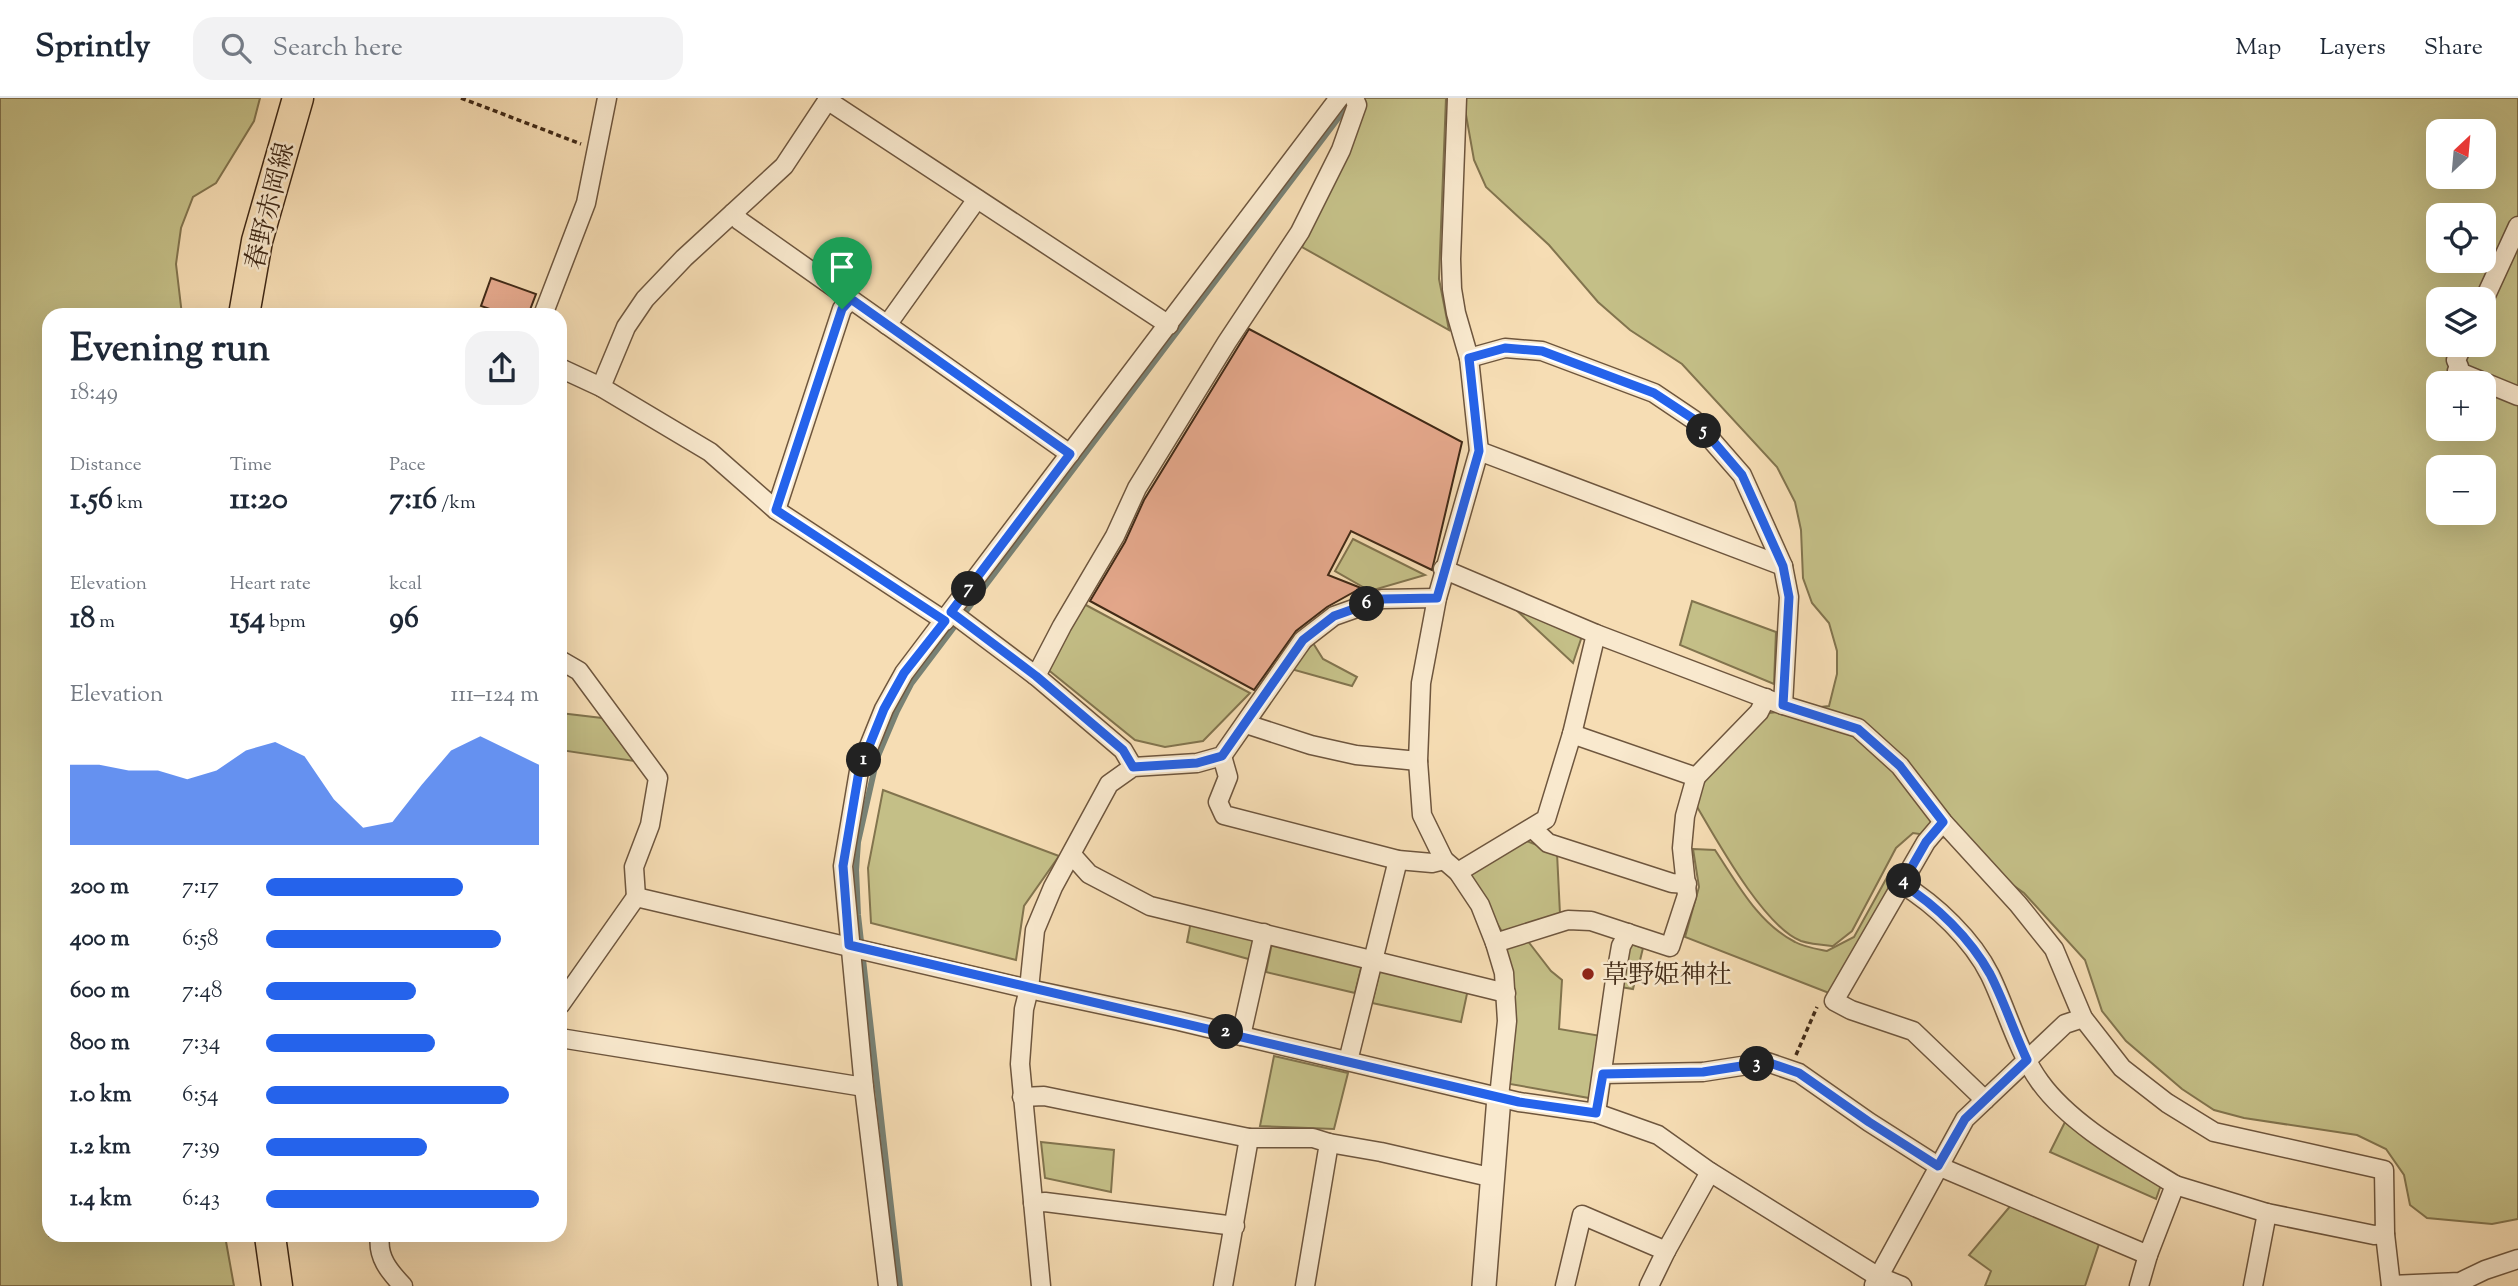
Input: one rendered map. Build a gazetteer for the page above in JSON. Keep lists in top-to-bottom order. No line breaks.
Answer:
{"streets":{"main road":["春野赤岡線"]},"places":["草野姫神社"],"north":"top right","page":{"header":"Sprintly","search":"Search here","nav":["Map","Layers","Share"],"map_buttons":["+","−"],"heading":["Evening run","18:49"],"pins":["5","7","6","1","4","2","3"],"stats":[["Distance","1.56 km"],["Time","11:20"],["Pace","7:16 /km"],["Elevation","18 m"],["Heart rate","154 bpm"],["kcal","96"]],"chart":["Elevation","111–124 m"],"list":[{"name":"200 m","note":"7:17"},{"name":"400 m","note":"6:58"},{"name":"600 m","note":"7:48"},{"name":"800 m","note":"7:34"},{"name":"1.0 km","note":"6:54"},{"name":"1.2 km","note":"7:39"},{"name":"1.4 km","note":"6:43"}]}}
